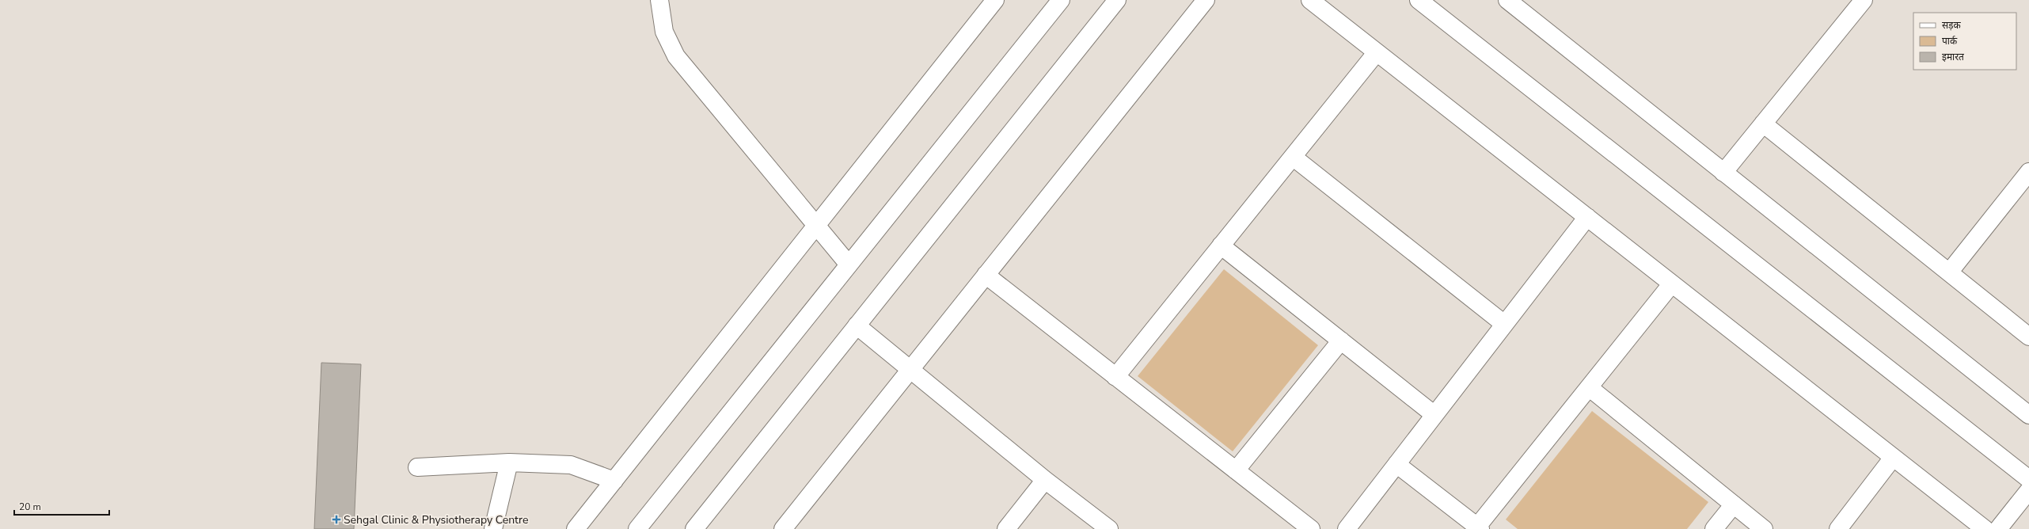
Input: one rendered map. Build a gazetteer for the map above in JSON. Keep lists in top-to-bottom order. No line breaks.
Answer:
{"places":{"health":["Sehgal Clinic & Physiotherapy Centre"]},"legend":["सड़क","पार्क","इमारत"],"scale_bar":"20 m"}
